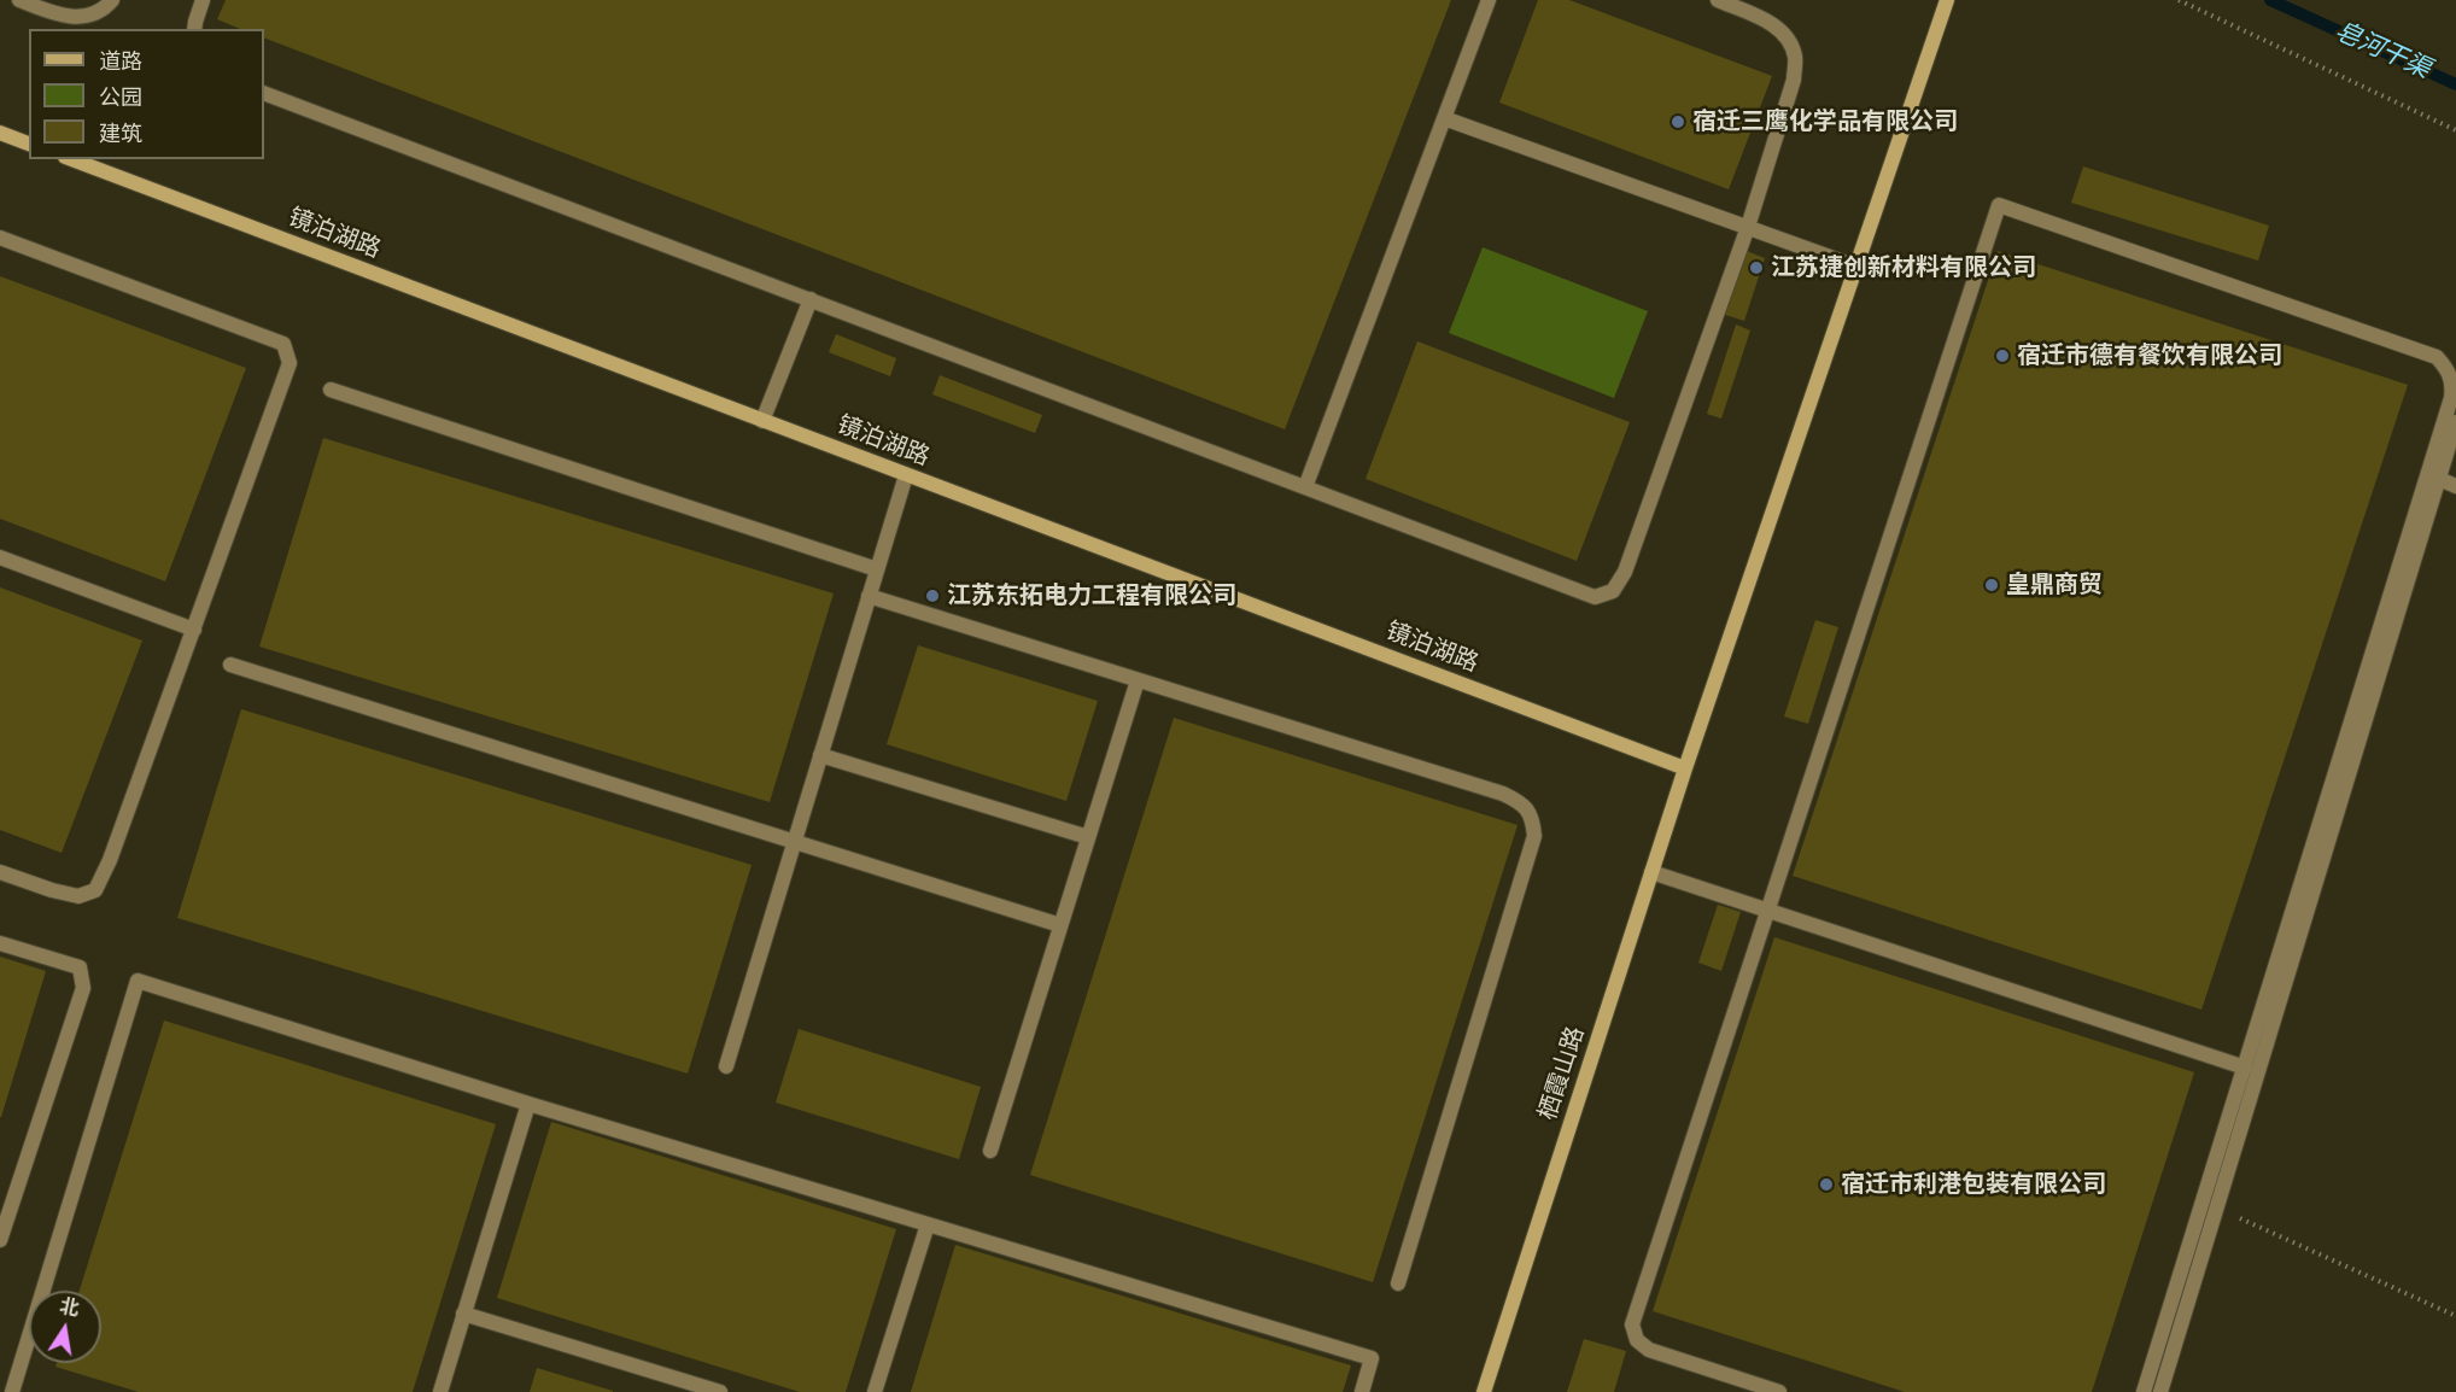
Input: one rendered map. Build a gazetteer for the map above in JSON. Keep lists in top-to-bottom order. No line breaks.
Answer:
{"streets":{"street":["镜泊湖路","栖霞山路"]},"crossings":[["镜泊湖路","栖霞山路"]],"water":["皂河干渠"],"places":["宿迁三鹰化学品有限公司","江苏捷创新材料有限公司","宿迁市德有餐饮有限公司","皇鼎商贸","江苏东拓电力工程有限公司","宿迁市利港包装有限公司"],"legend":["道路","公园","建筑"],"north":"top"}
